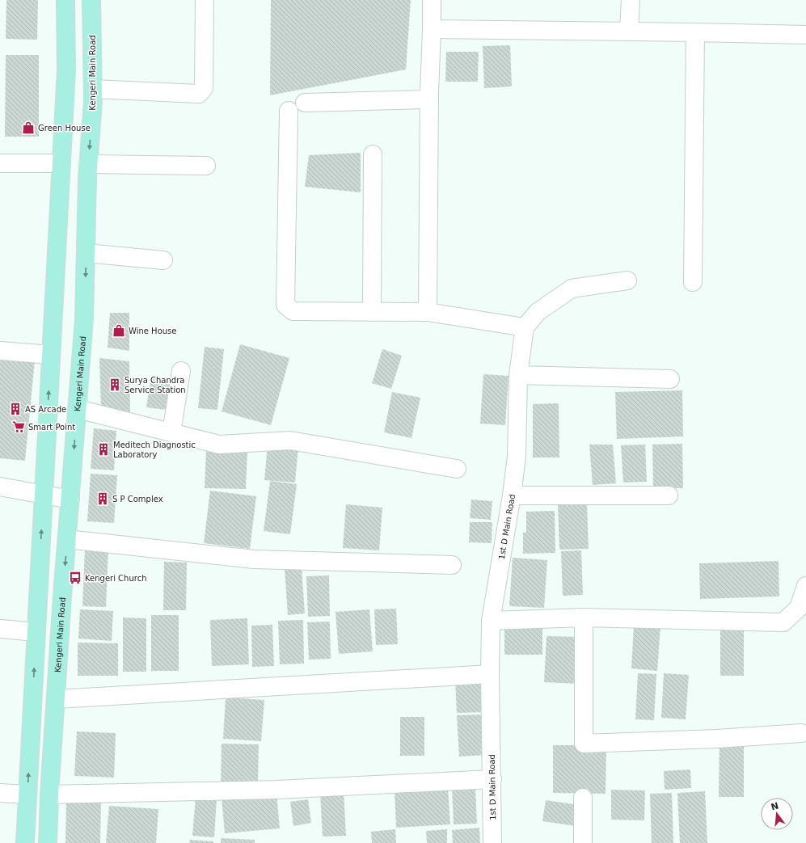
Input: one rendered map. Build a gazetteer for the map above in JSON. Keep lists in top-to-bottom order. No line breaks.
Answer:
{"streets":{"main road":["Kengeri Main Road"],"street":["1st D Main Road"]},"places":{"shop":["Green House","Wine House"],"building":["Surya Chandra Service Station","AS Arcade","Meditech Diagnostic Laboratory","S P Complex"],"supermarket":["Smart Point"],"bus stop":["Kengeri Church"]},"north":"top"}
